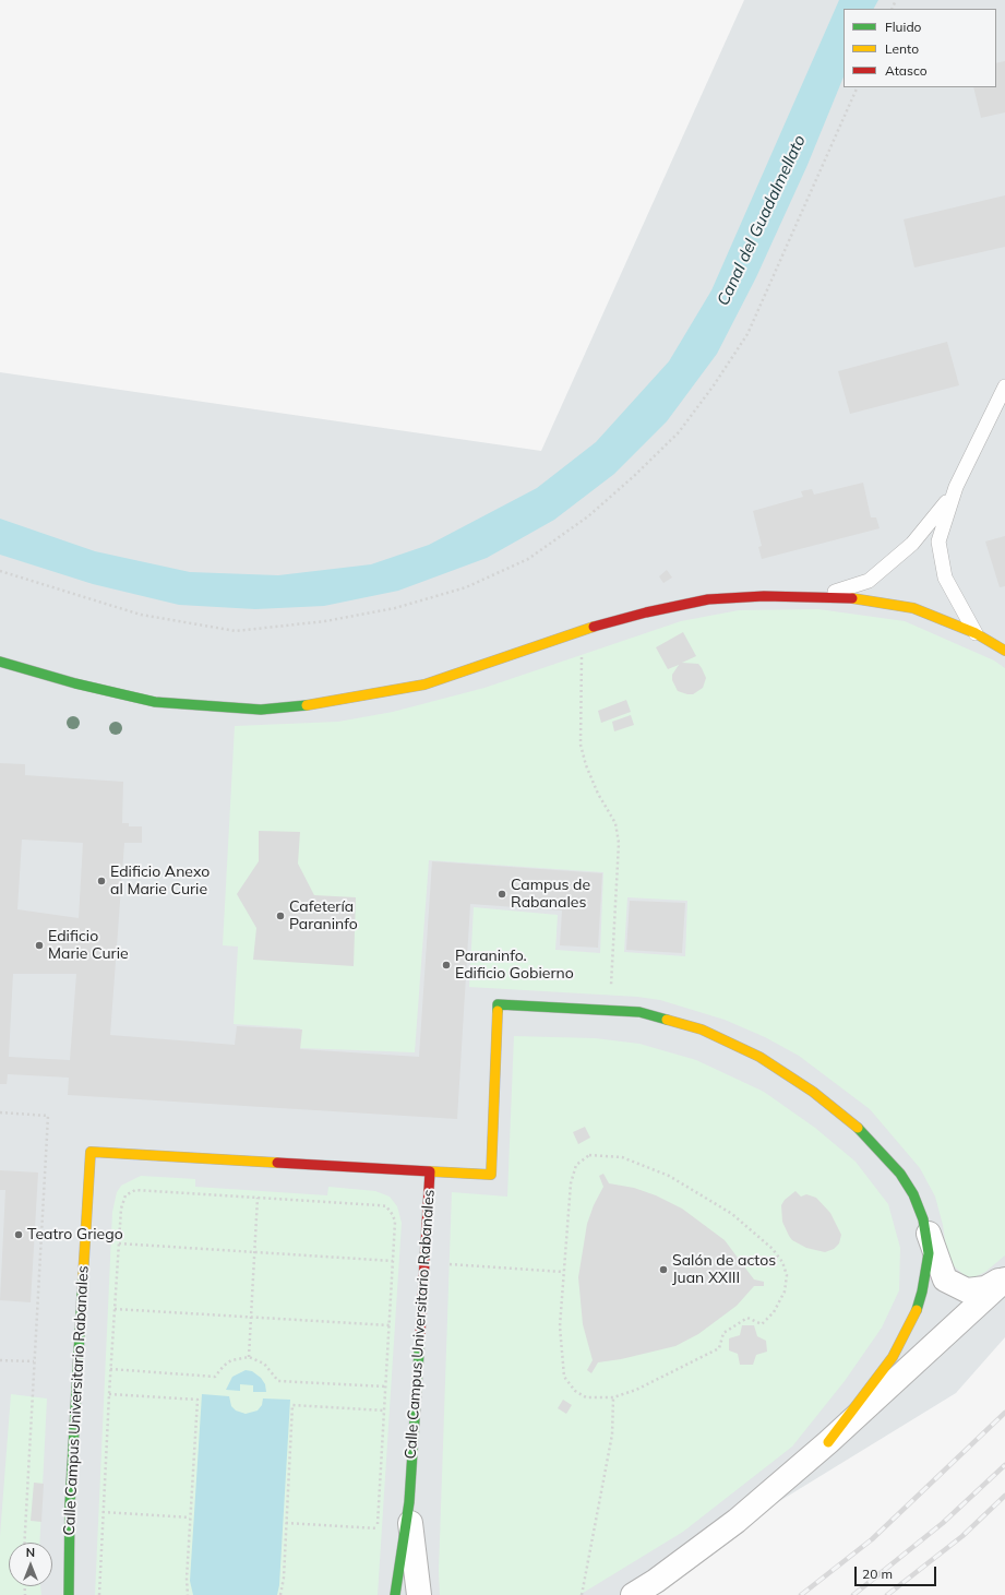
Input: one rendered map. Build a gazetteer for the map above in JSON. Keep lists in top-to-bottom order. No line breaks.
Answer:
{"streets":{"street":["Calle Campus Universitario Rabanales"]},"water":["Canal del Guadalmellato"],"places":["Edificio Anexo al Marie Curie","Campus de Rabanales","Cafetería Paraninfo","Edificio Marie Curie","Paraninfo. Edificio Gobierno","Teatro Griego","Salón de actos Juan XXIII"],"legend":["Fluido","Lento","Atasco"],"scale_bar":"20 m","north":"top"}
